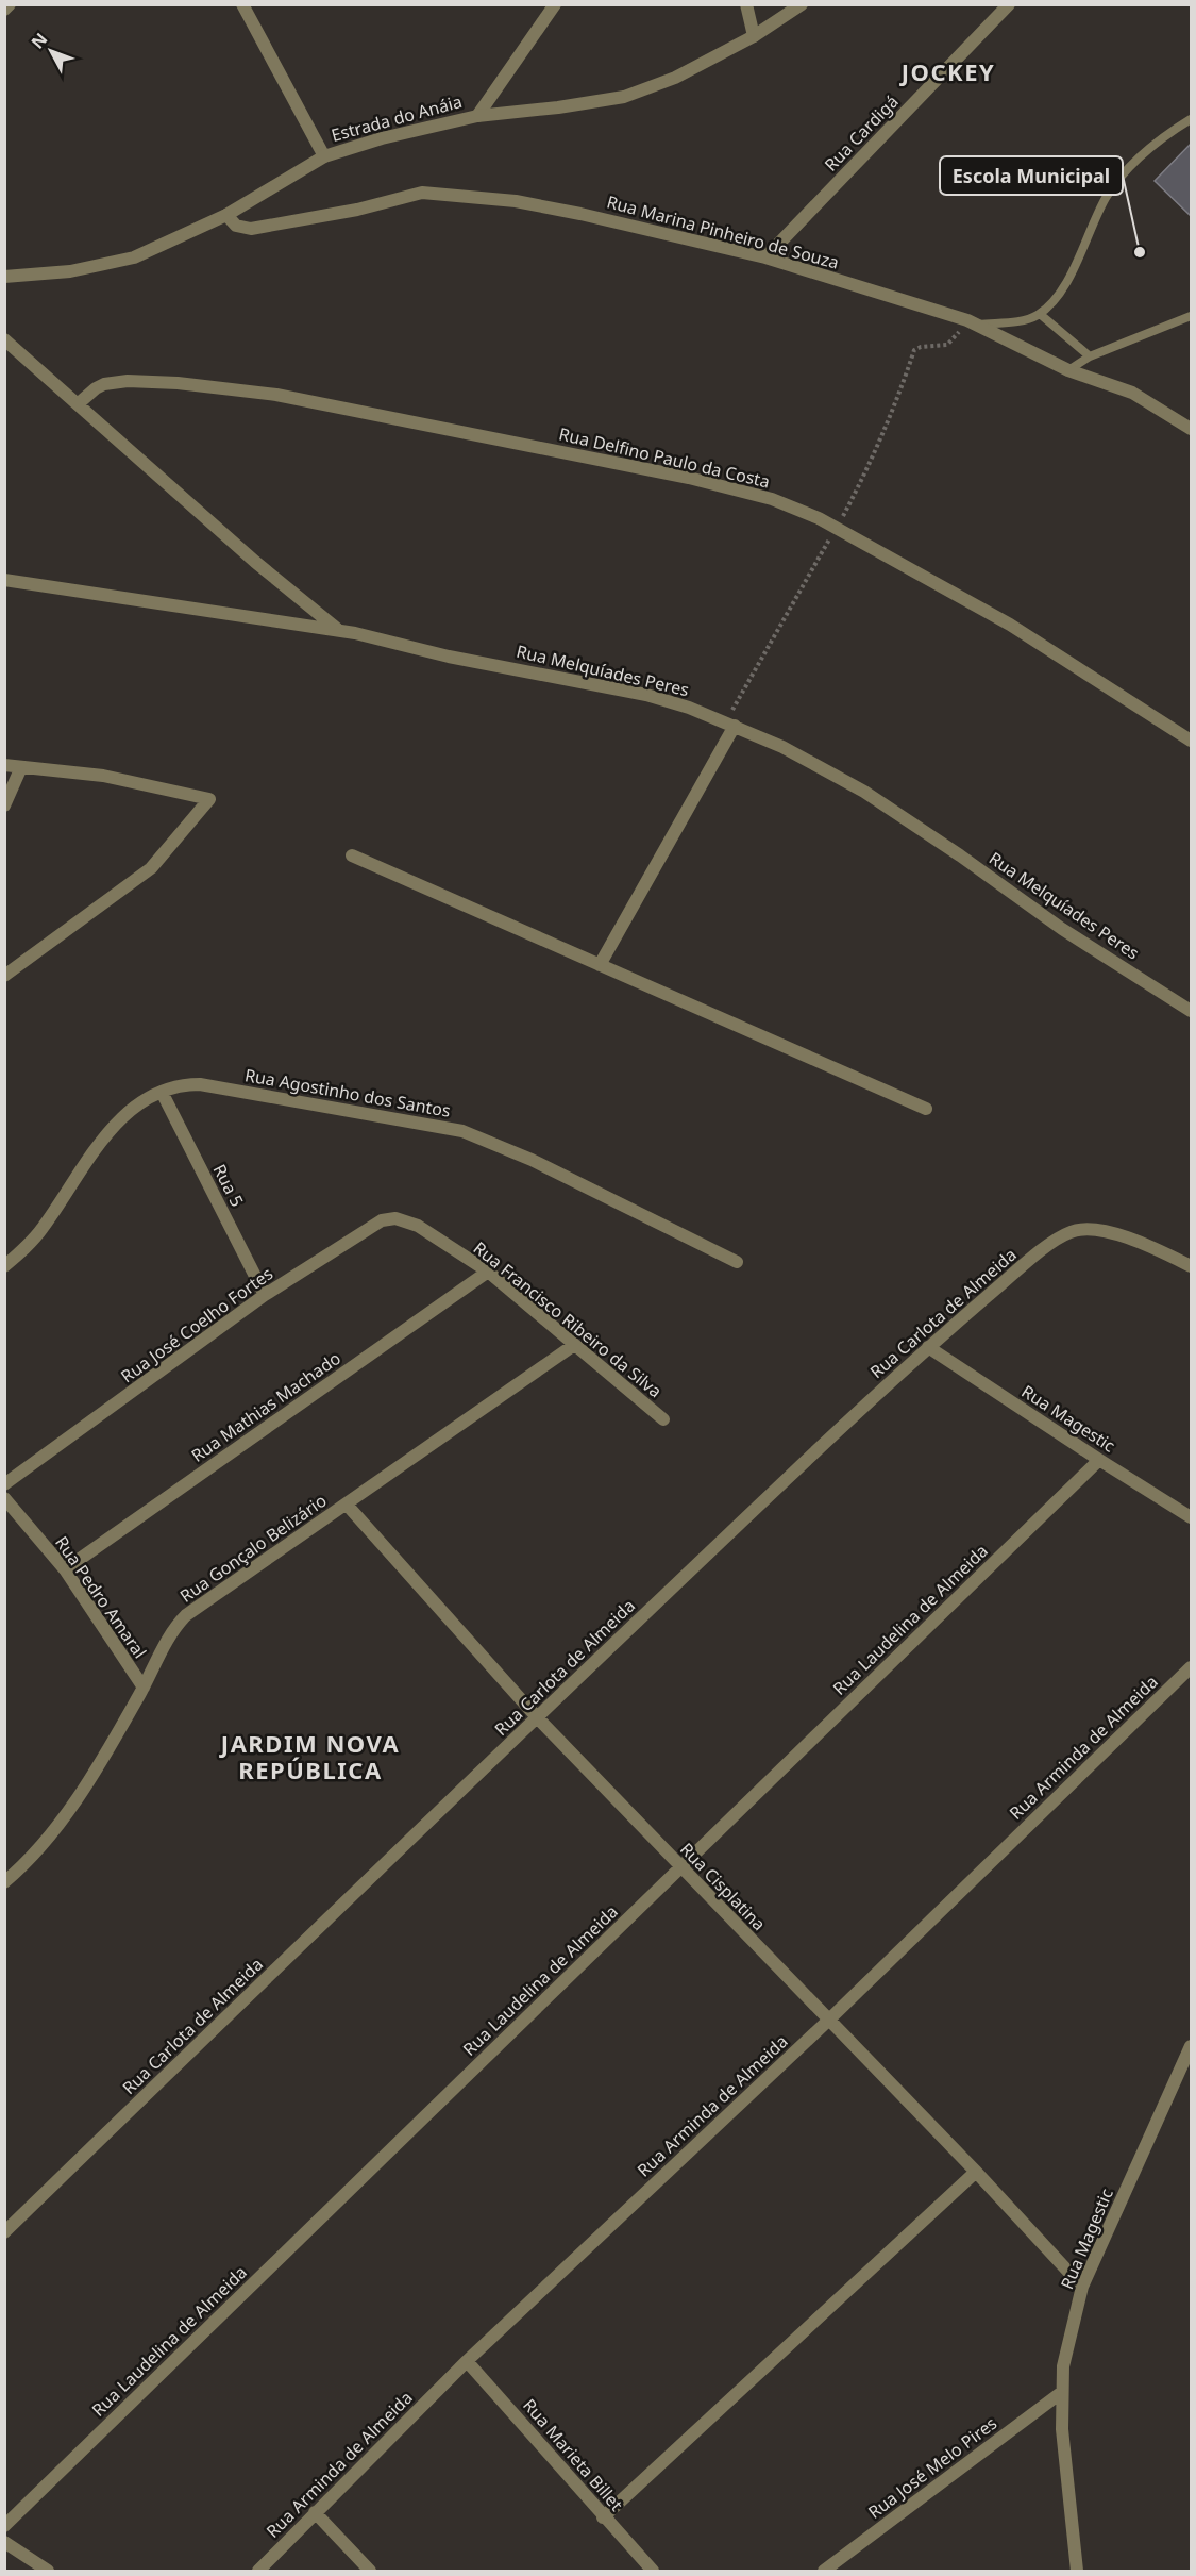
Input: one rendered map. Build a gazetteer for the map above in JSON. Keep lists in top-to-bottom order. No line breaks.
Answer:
{"streets":{"street":["Estrada do Anáia","Rua Cardigá","Rua Marina Pinheiro de Souza","Rua Delfino Paulo da Costa","Rua Melquíades Peres","Rua Agostinho dos Santos","Rua 5","Rua Carlota de Almeida","Rua Francisco Ribeiro da Silva","Rua José Coelho Fortes","Rua Mathias Machado","Rua Magestic","Rua Gonçalo Belizário","Rua Pedro Amaral","Rua Laudelina de Almeida","Rua Arminda de Almeida","Rua Cisplatina","Rua Marieta Billet","Rua José Melo Pires"]},"crossings":[["Estrada do Anáia","Rua Marina Pinheiro de Souza"],["Rua Cardigá","Rua Marina Pinheiro de Souza"],["Rua Agostinho dos Santos","Rua 5"],["Rua 5","Rua José Coelho Fortes"],["Rua Carlota de Almeida","Rua Magestic"],["Rua Carlota de Almeida","Rua Cisplatina"],["Rua Francisco Ribeiro da Silva","Rua José Coelho Fortes"],["Rua Francisco Ribeiro da Silva","Rua Mathias Machado"],["Rua Francisco Ribeiro da Silva","Rua Gonçalo Belizário"],["Rua Mathias Machado","Rua Pedro Amaral"],["Rua Magestic","Rua Laudelina de Almeida"],["Rua Magestic","Rua Cisplatina"],["Rua Magestic","Rua José Melo Pires"],["Rua Gonçalo Belizário","Rua Pedro Amaral"],["Rua Gonçalo Belizário","Rua Cisplatina"],["Rua Laudelina de Almeida","Rua Cisplatina"],["Rua Arminda de Almeida","Rua Cisplatina"],["Rua Arminda de Almeida","Rua Marieta Billet"]],"districts":["JOCKEY","JARDIM NOVA REPÚBLICA"],"places":["Escola Municipal"],"north":"top left"}
